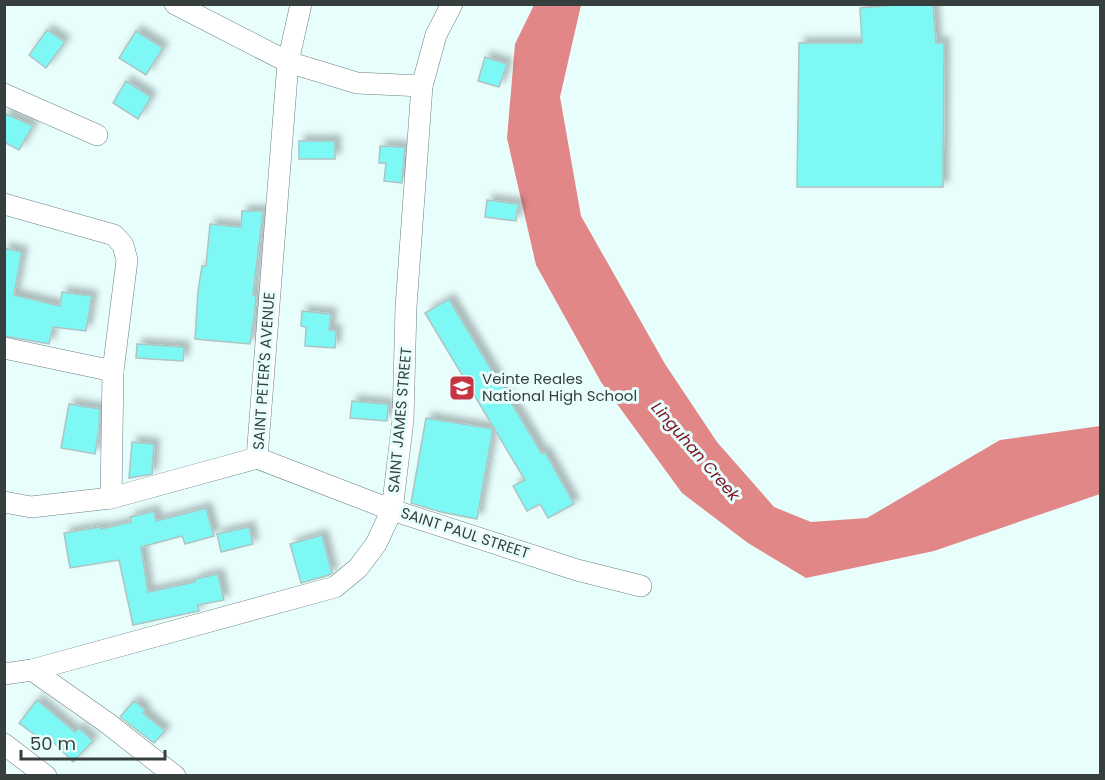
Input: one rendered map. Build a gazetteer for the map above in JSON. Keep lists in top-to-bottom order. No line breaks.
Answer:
{"streets":{"street":["SAINT PETER'S AVENUE","SAINT JAMES STREET","SAINT PAUL STREET"]},"crossings":[["SAINT PETER'S AVENUE","SAINT PAUL STREET"],["SAINT JAMES STREET","SAINT PAUL STREET"]],"water":["Linguhan Creek"],"places":{"school or university":["Veinte Reales National High School"]},"scale_bar":"50 m"}
